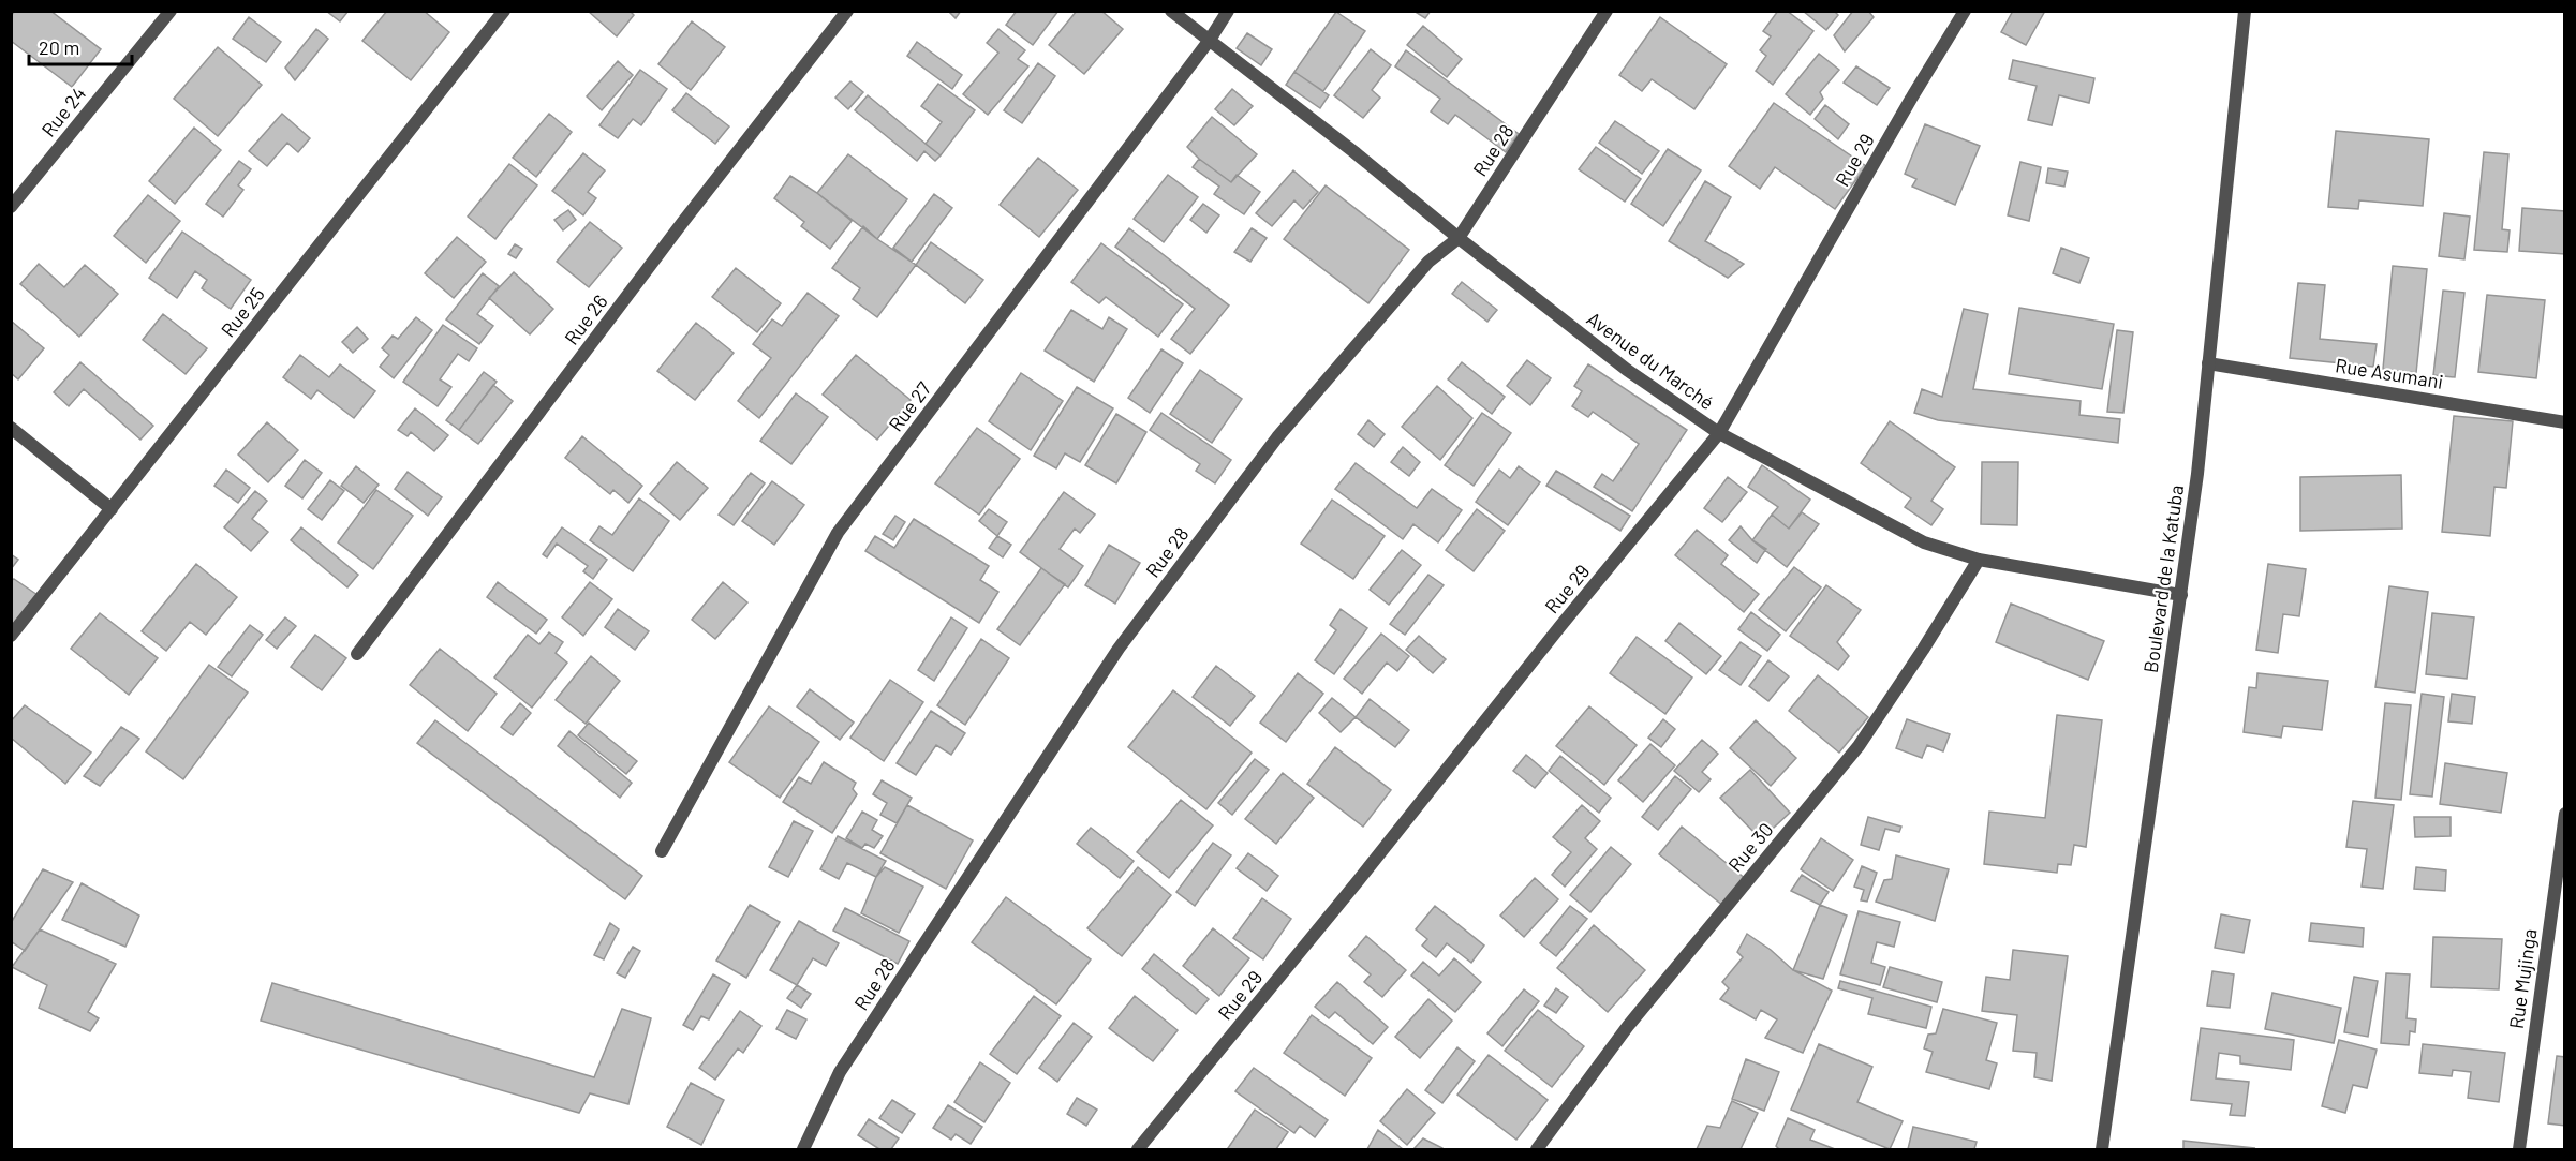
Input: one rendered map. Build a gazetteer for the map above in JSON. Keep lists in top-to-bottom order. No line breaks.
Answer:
{"streets":{"street":["Rue 24","Rue 28","Rue 29","Rue 25","Rue 26","Avenue du Marché","Rue Asumani","Rue 27","Boulevard de la Katuba","Rue 30","Rue Mujinga"]},"crossings":[["Rue 28","Avenue du Marché"],["Rue 29","Avenue du Marché"],["Avenue du Marché","Rue 27"],["Avenue du Marché","Boulevard de la Katuba"],["Avenue du Marché","Rue 30"],["Rue Asumani","Boulevard de la Katuba"]],"scale_bar":"20 m"}
